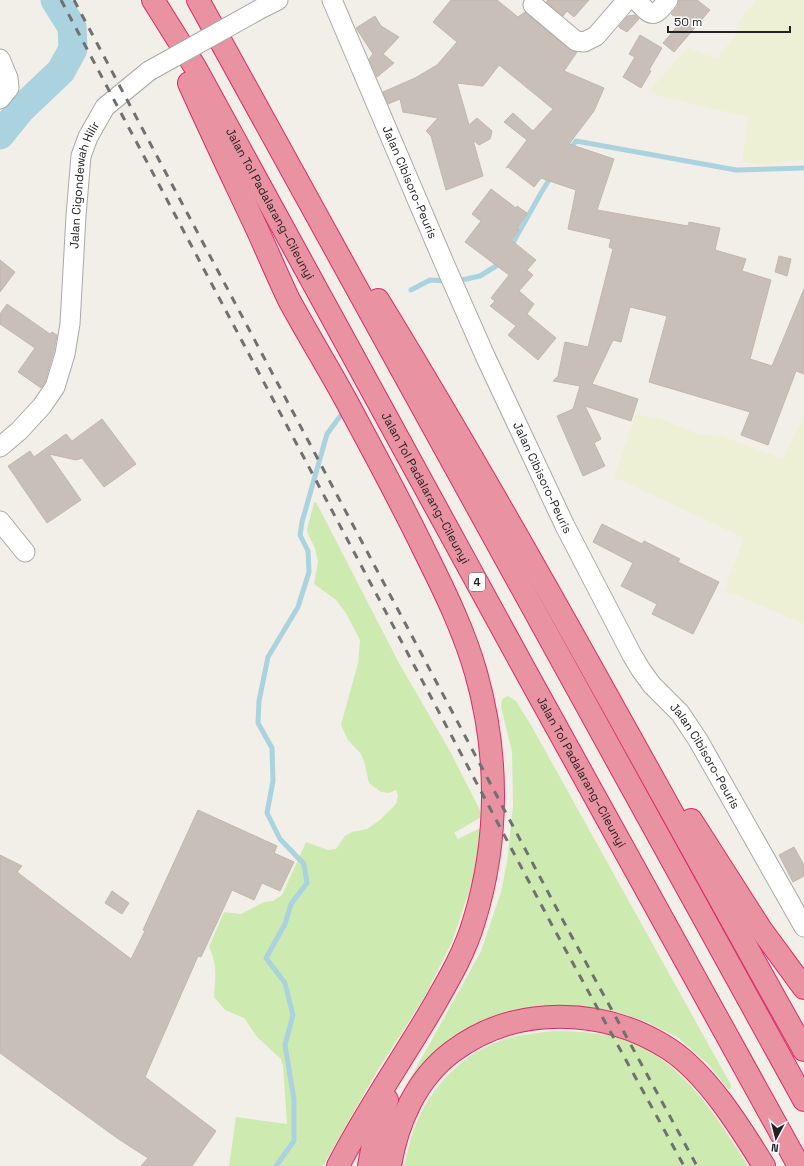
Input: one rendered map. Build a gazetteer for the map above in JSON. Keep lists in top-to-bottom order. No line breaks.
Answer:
{"streets":{"highway":["Jalan Tol Padalarang–Cileunyi","4"],"street":["Jalan Cibisoro-Peuris","Jalan Cigondewah Hilir"]},"scale_bar":"50 m","north":"bottom"}
